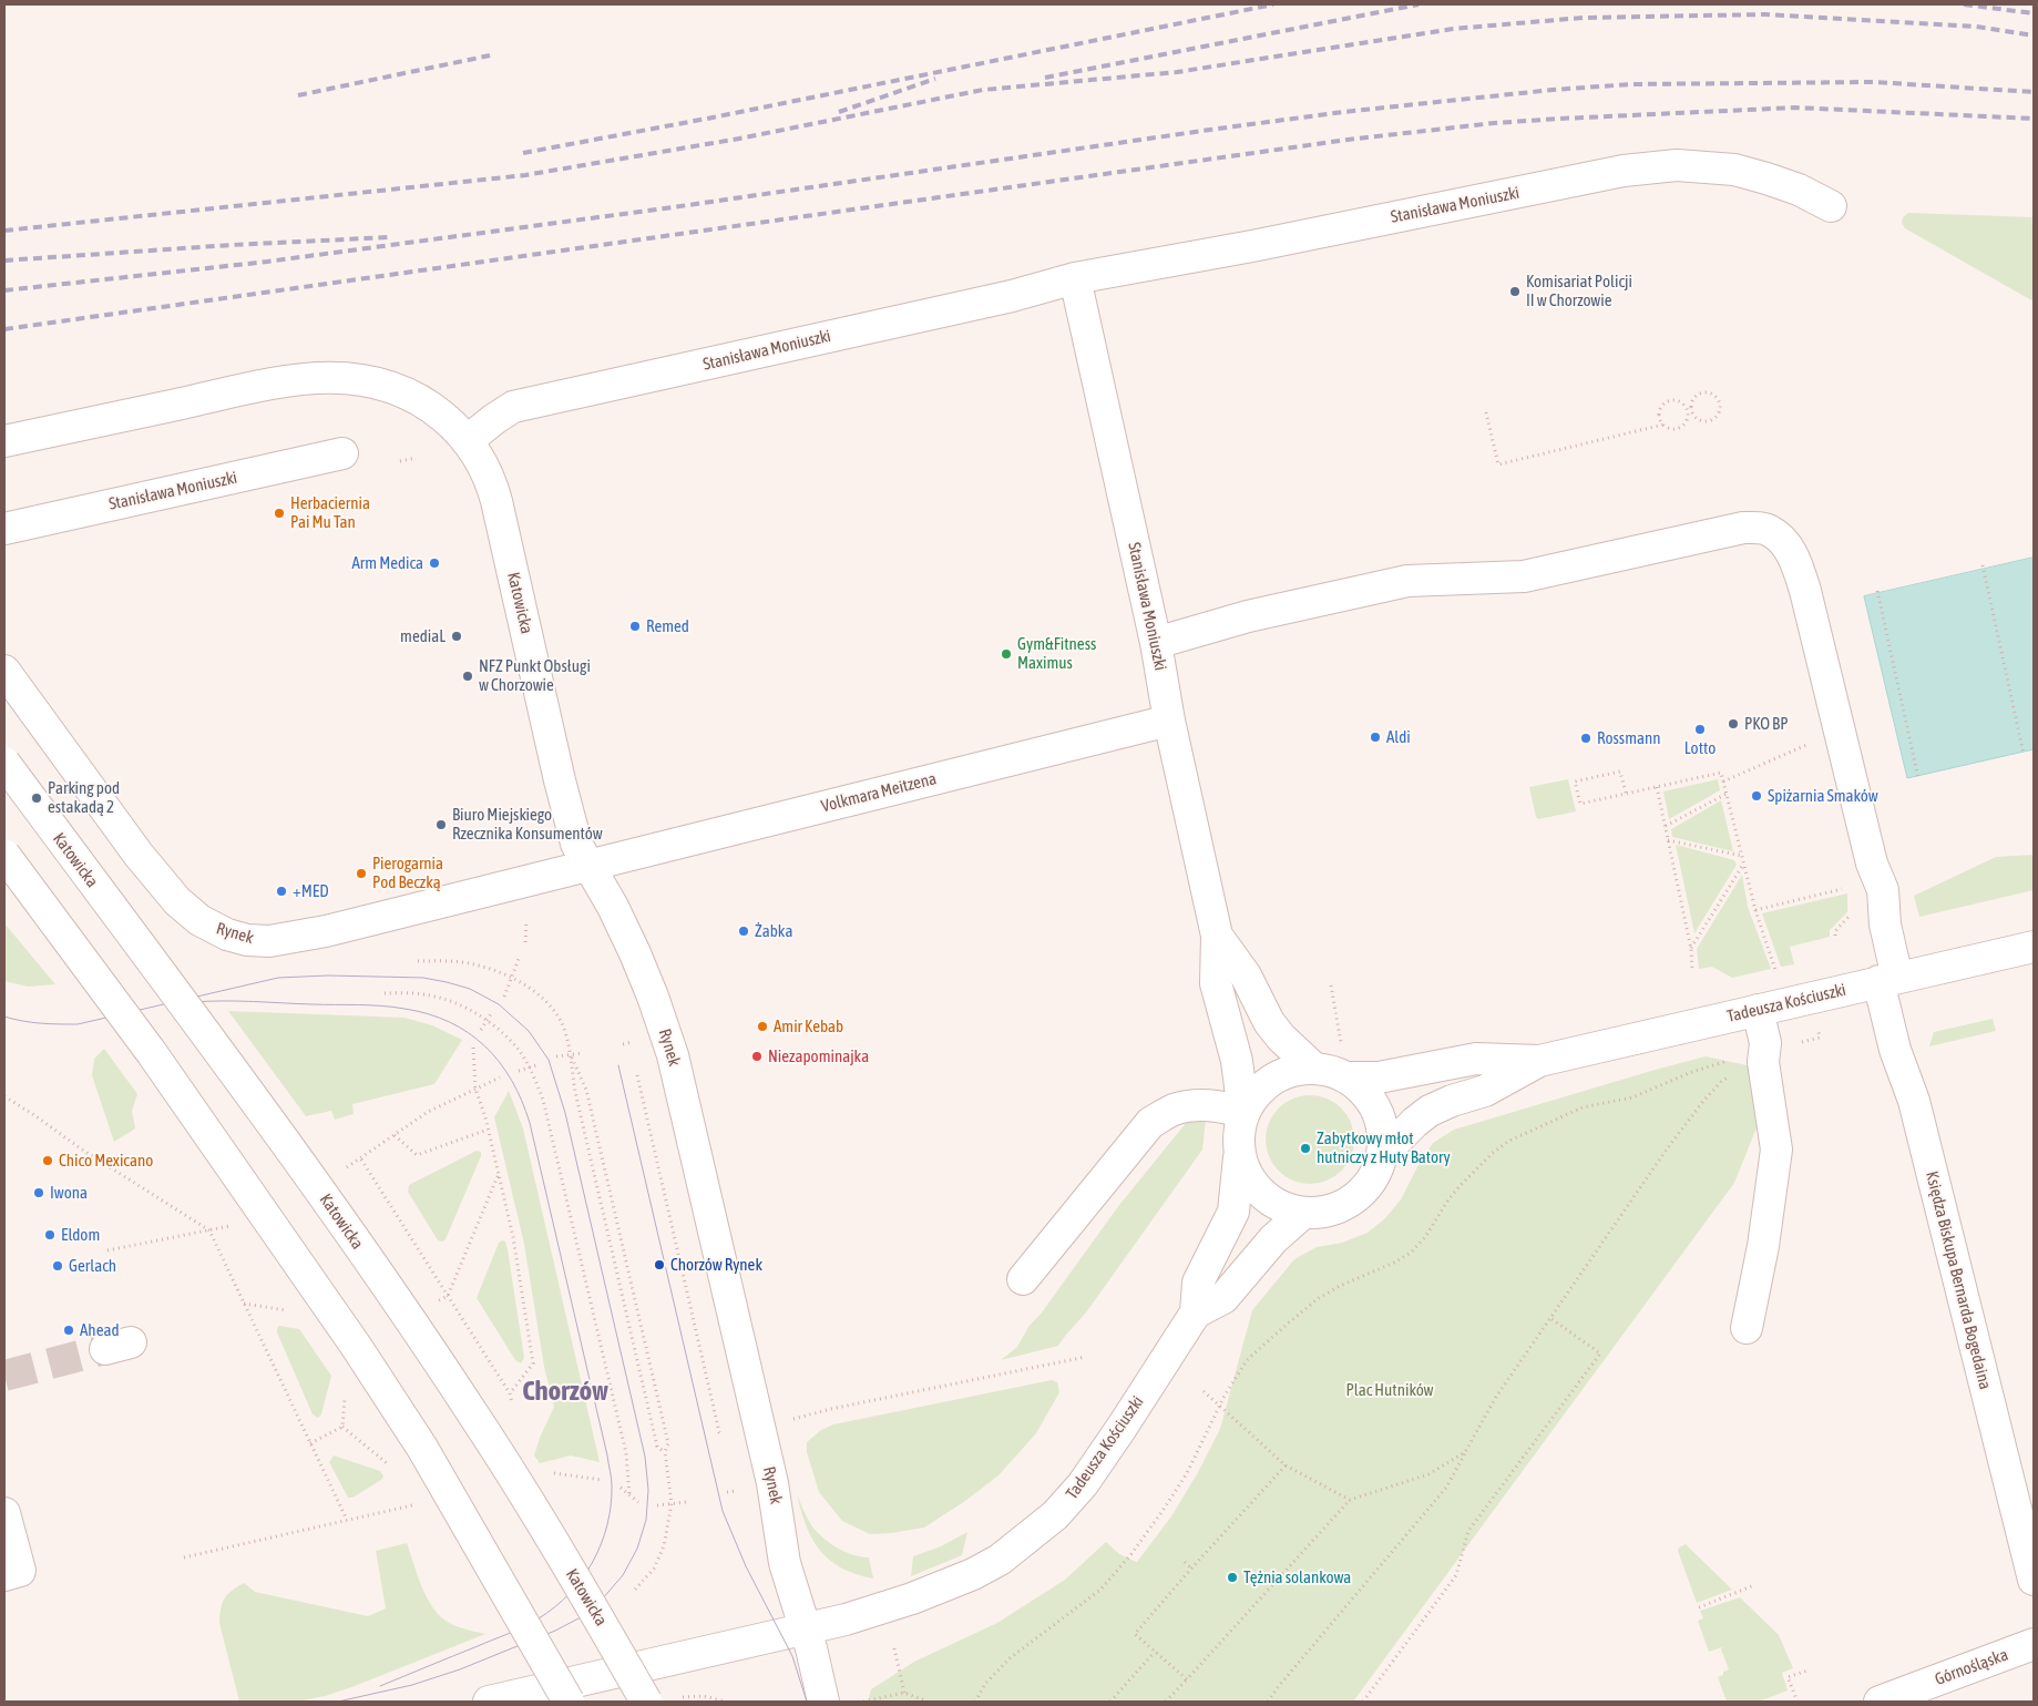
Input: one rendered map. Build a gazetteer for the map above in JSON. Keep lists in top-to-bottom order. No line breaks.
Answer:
{"streets":{"street":["Stanisława Moniuszki","Katowicka","Volkmara Meitzena","Rynek","Tadeusza Kościuszki","Księdza Biskupa Bernarda Bogedaina","Górnośląska"]},"crossings":[["Stanisława Moniuszki","Katowicka"],["Stanisława Moniuszki","Volkmara Meitzena"],["Stanisława Moniuszki","Księdza Biskupa Bernarda Bogedaina"],["Katowicka","Volkmara Meitzena"],["Katowicka","Rynek"],["Volkmara Meitzena","Rynek"],["Rynek","Tadeusza Kościuszki"],["Tadeusza Kościuszki","Księdza Biskupa Bernarda Bogedaina"]],"districts":["Chorzów"],"parks":["Plac Hutników"],"places":["Komisariat Policji II w Chorzowie","Herbaciernia Pai Mu Tan","Arm Medica","Remed","mediaL","Gym&Fitness Maximus","NFZ Punkt Obsługi w Chorzowie","PKO BP","Lotto","Aldi","Rossmann","Spiżarnia Smaków","Parking pod estakadą 2","Biuro Miejskiego Rzecznika Konsumentów","Pierogarnia Pod Beczką","+MED","Żabka","Amir Kebab","Niezapominajka","Zabytkowy młot hutniczy z Huty Batory","Chico Mexicano","Iwona","Eldom","Chorzów Rynek","Gerlach","Ahead","Tężnia solankowa"]}
